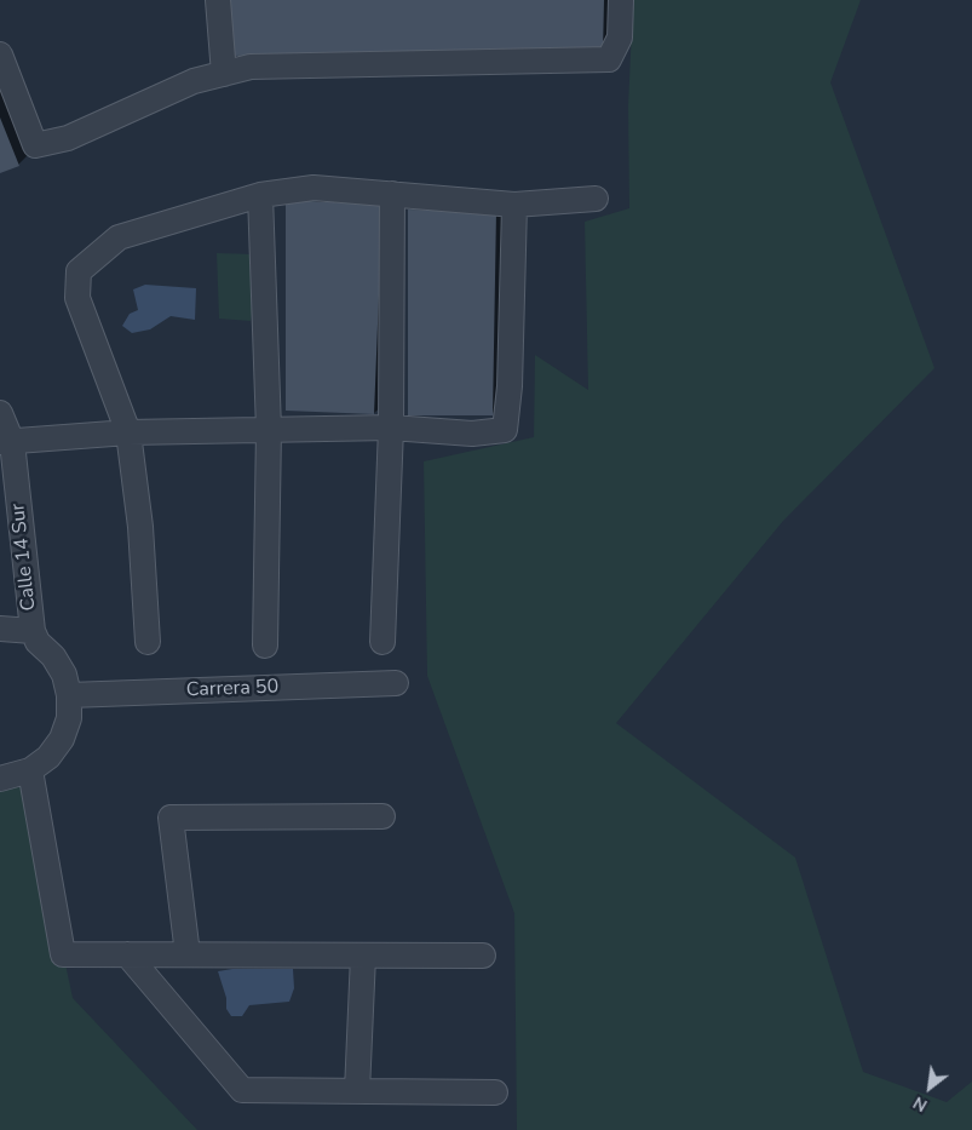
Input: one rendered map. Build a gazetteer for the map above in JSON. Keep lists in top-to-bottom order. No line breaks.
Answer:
{"streets":{"street":["Calle 14 Sur","Carrera 50"]},"north":"bottom left"}
